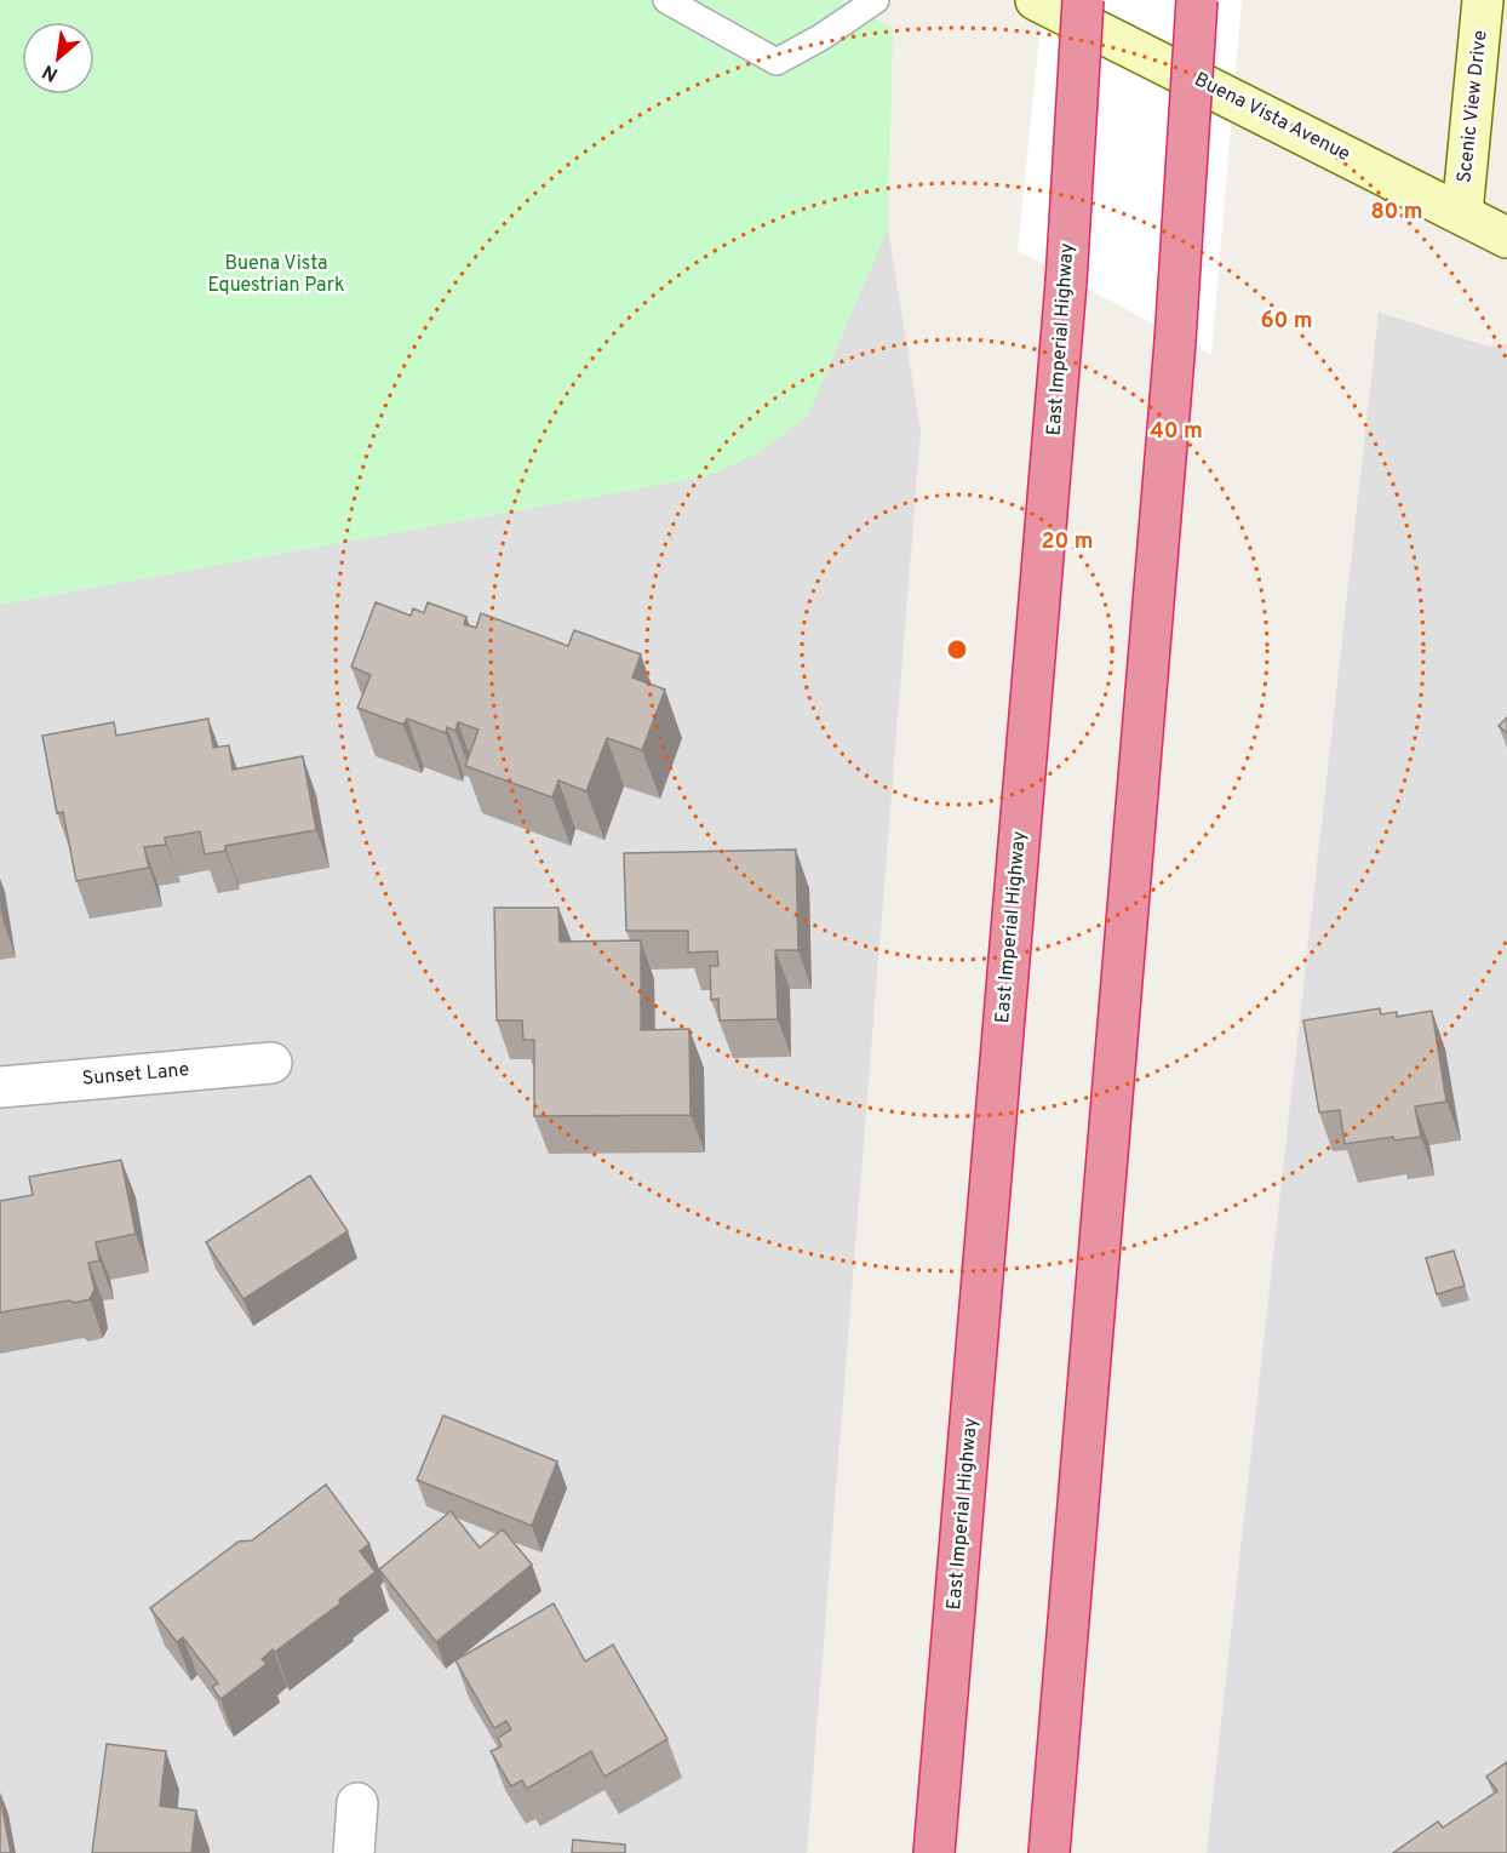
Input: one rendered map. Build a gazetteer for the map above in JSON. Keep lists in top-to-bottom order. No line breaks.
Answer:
{"streets":{"highway":["East Imperial Highway"],"street":["Scenic View Drive","Buena Vista Avenue","Sunset Lane"]},"crossings":[["Scenic View Drive","Buena Vista Avenue"]],"parks":["Buena Vista Equestrian Park"],"north":"bottom left","rings":["80 m","60 m","40 m","20 m"]}
